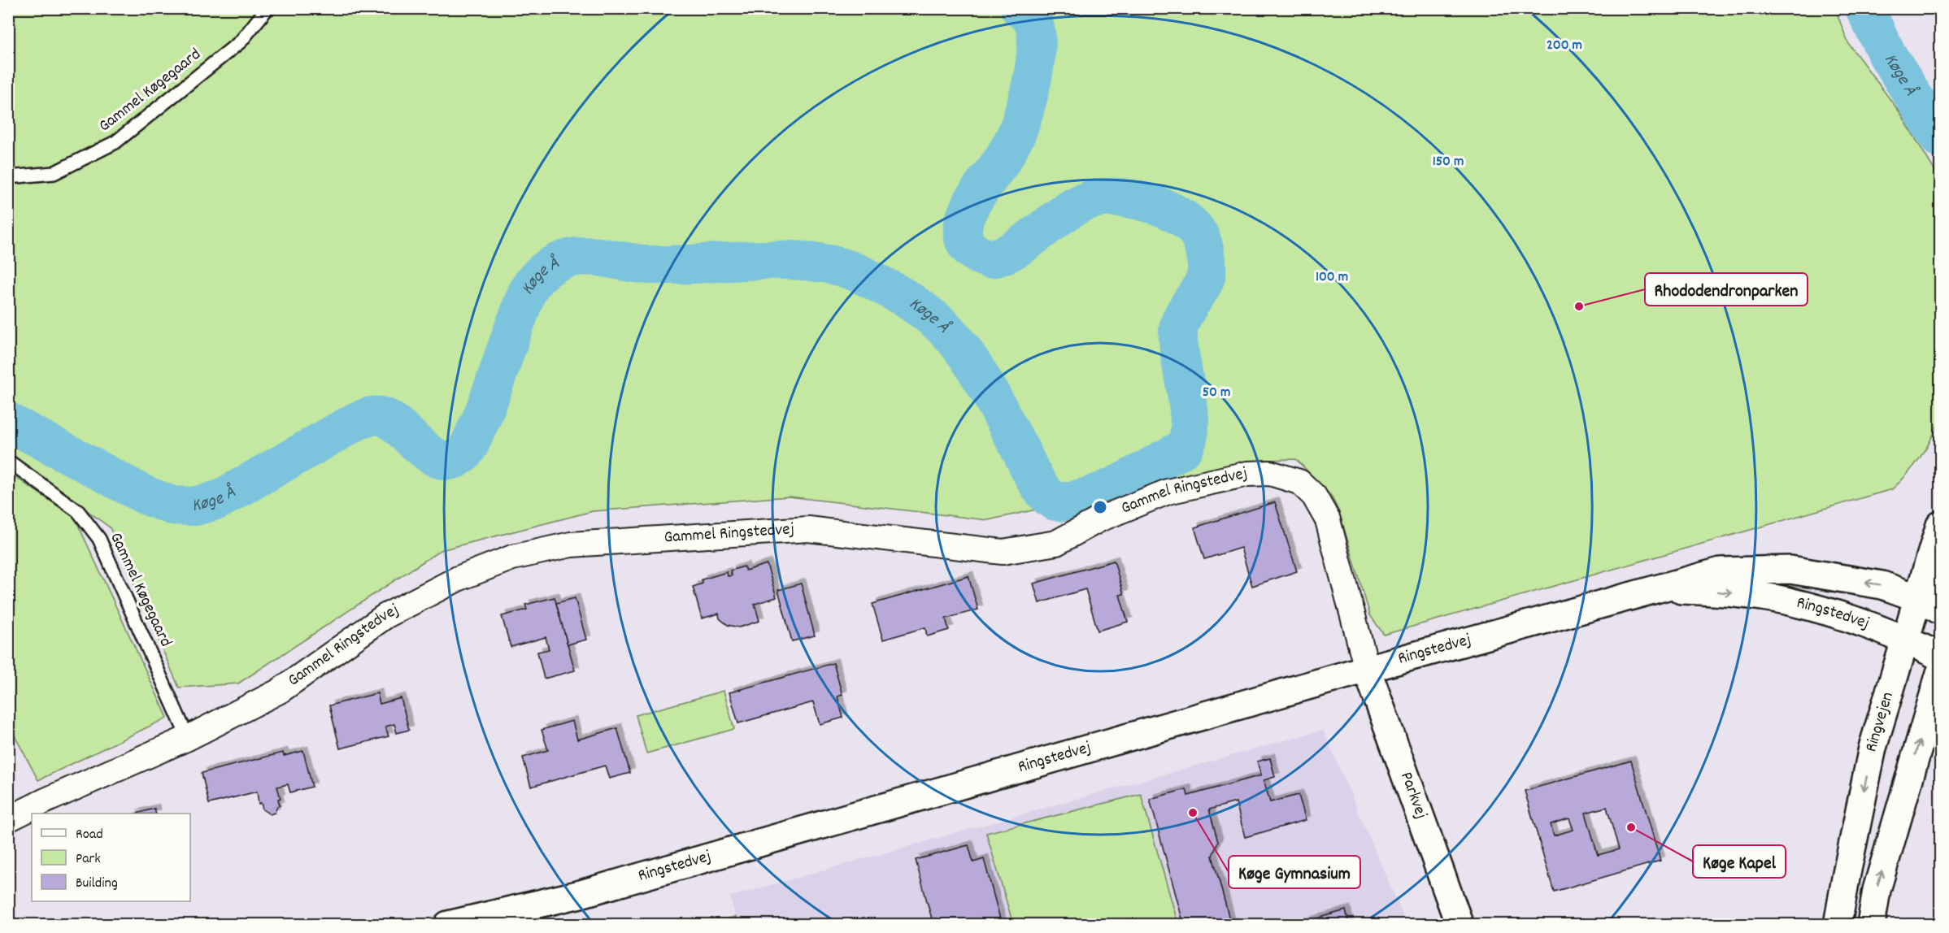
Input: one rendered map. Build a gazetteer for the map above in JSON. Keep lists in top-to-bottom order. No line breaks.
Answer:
{"streets":{"main road":["Ringstedvej","Ringvejen","Parkvej"],"street":["Gammel Ringstedvej"],"lane":["Gammel Køgegaard"]},"crossings":[["Gammel Køgegaard","Gammel Ringstedvej"],["Gammel Ringstedvej","Ringstedvej"],["Gammel Ringstedvej","Parkvej"],["Ringstedvej","Ringvejen"],["Ringstedvej","Parkvej"]],"water":["Køge Å"],"places":["Rhododendronparken","Køge Gymnasium","Køge Kapel"],"legend":["Road","Park","Building"],"rings":["200 m","150 m","100 m","50 m"]}
